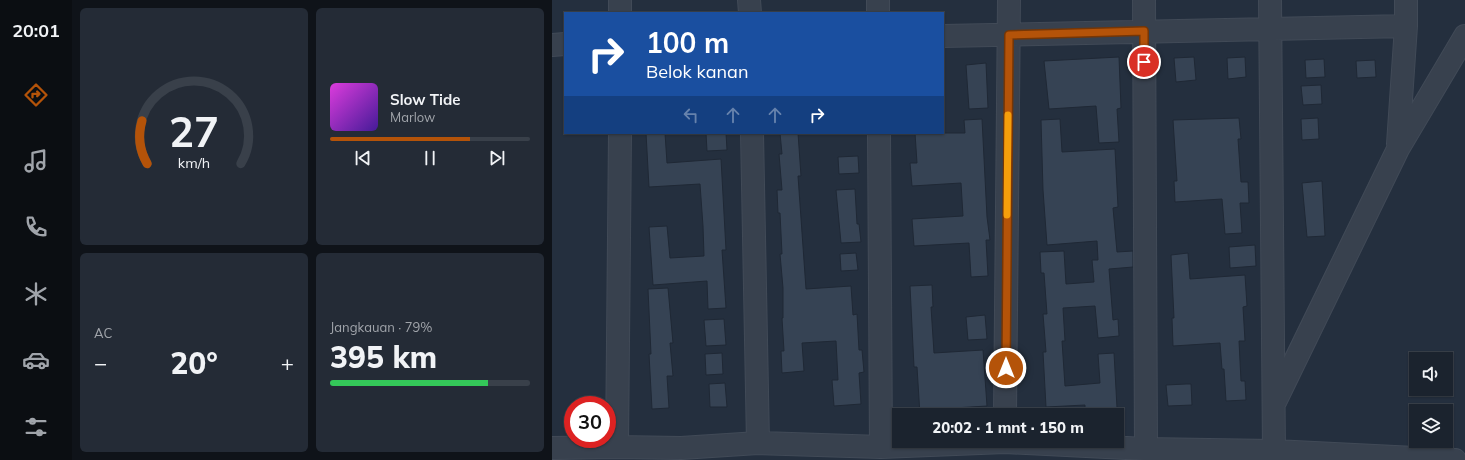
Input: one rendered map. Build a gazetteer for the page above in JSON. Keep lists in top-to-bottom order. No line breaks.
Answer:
{"page":{"tabs":"20:01","turn":["100 m","Belok kanan"],"song":["Slow Tide","Marlow"],"tile":["AC",["Jangkauan · 79%","395 km"]],"heat":["−","20°","+"],"limit":"30","trip":"20:02 · 1 mnt · 150 m","gauge":["27","km/h"]}}
